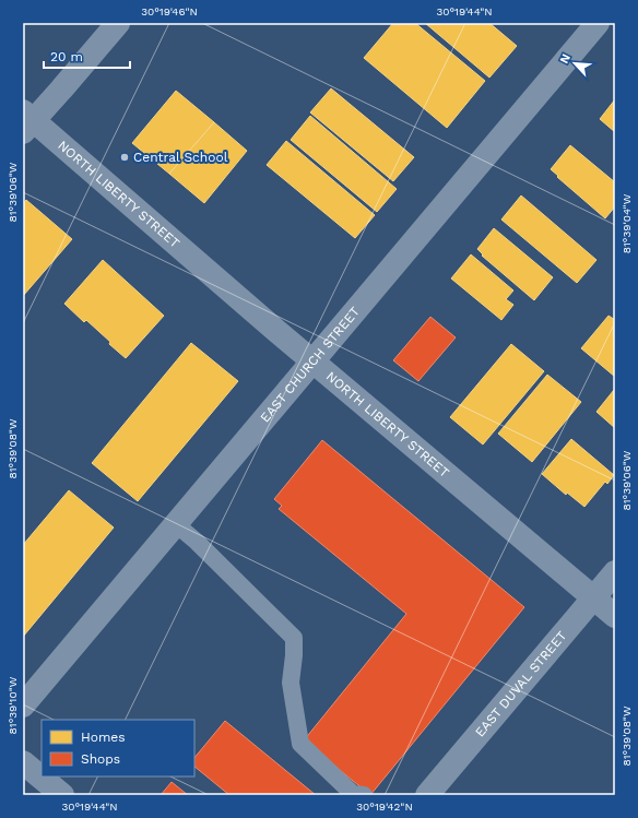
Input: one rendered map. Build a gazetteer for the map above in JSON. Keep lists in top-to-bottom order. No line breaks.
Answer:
{"streets":{"street":["NORTH LIBERTY STREET","EAST CHURCH STREET","EAST DUVAL STREET"]},"crossings":[["NORTH LIBERTY STREET","EAST CHURCH STREET"],["NORTH LIBERTY STREET","EAST DUVAL STREET"]],"places":["Central School"],"legend":["Homes","Shops"],"scale_bar":"20 m","north":"top left","coordinates":["30°19'46\"N","30°19'44\"N","81°39'06\"W","81°39'04\"W","81°39'08\"W","81°39'10\"W","30°19'42\"N"]}
